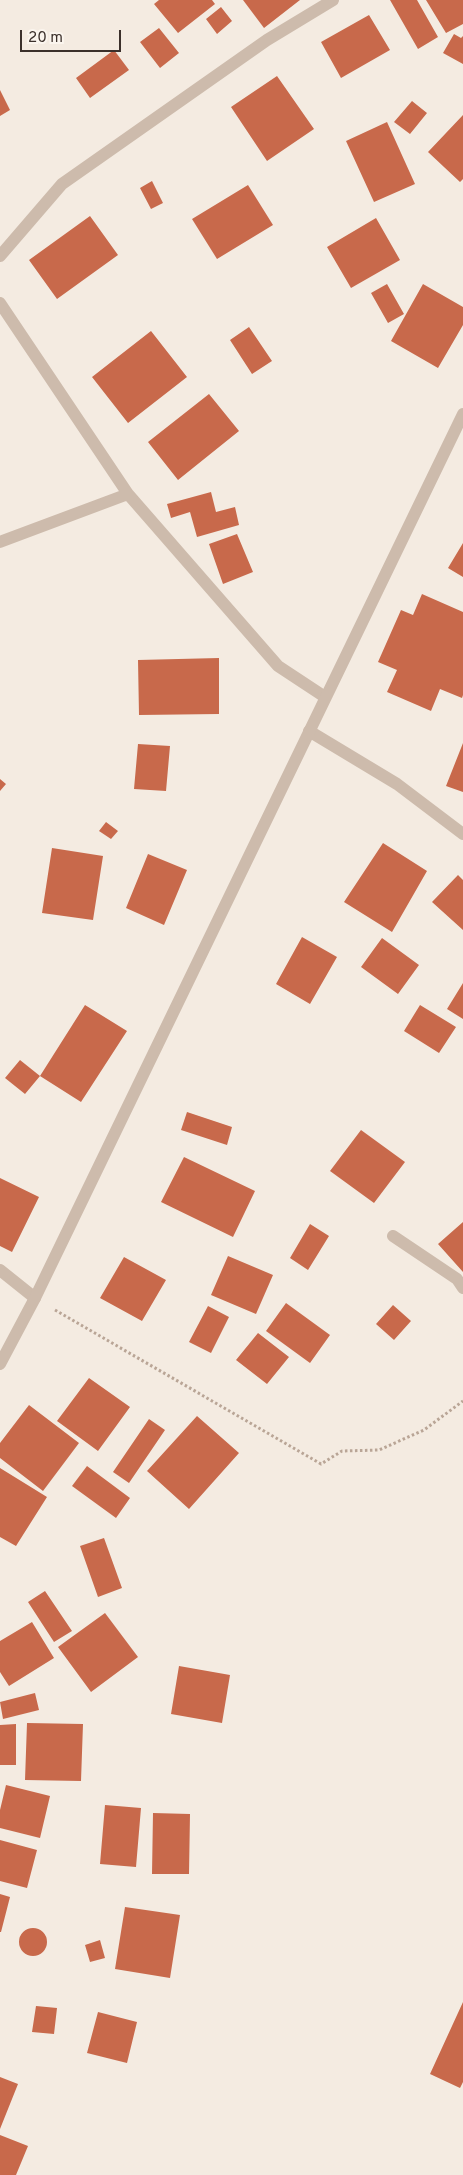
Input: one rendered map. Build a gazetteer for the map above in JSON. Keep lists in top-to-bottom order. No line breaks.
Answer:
{"scale_bar":"20 m"}
